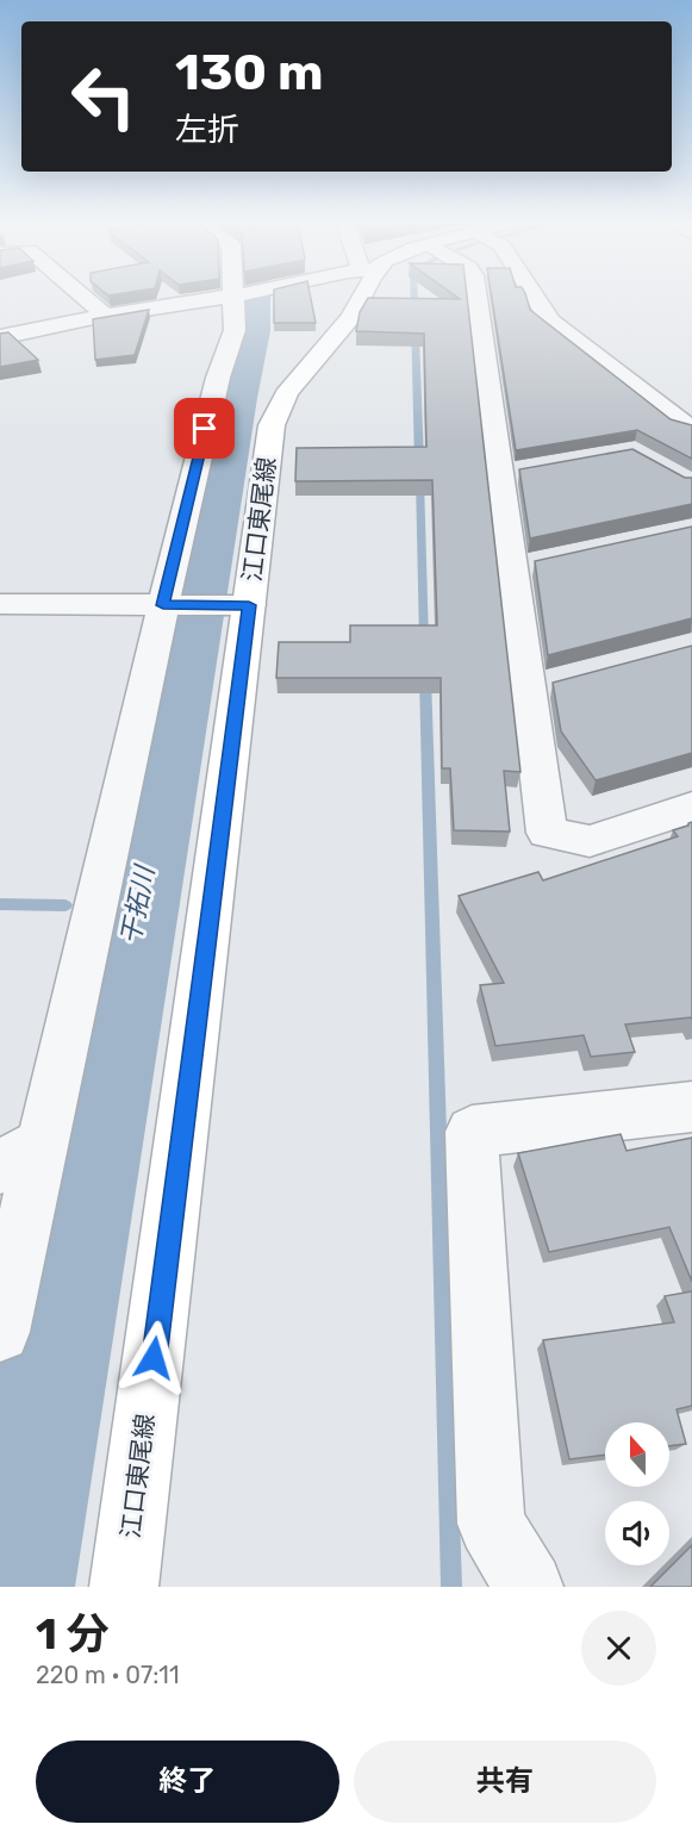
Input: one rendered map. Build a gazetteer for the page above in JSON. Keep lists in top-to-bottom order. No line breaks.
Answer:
{"streets":{"main road":["江口東尾線"]},"water":["干拓川"],"north":"top","page":{"turn":["130 m","左折"],"heading":["1 分","220 m · 07:11"],"buttons":["終了","共有"]}}
